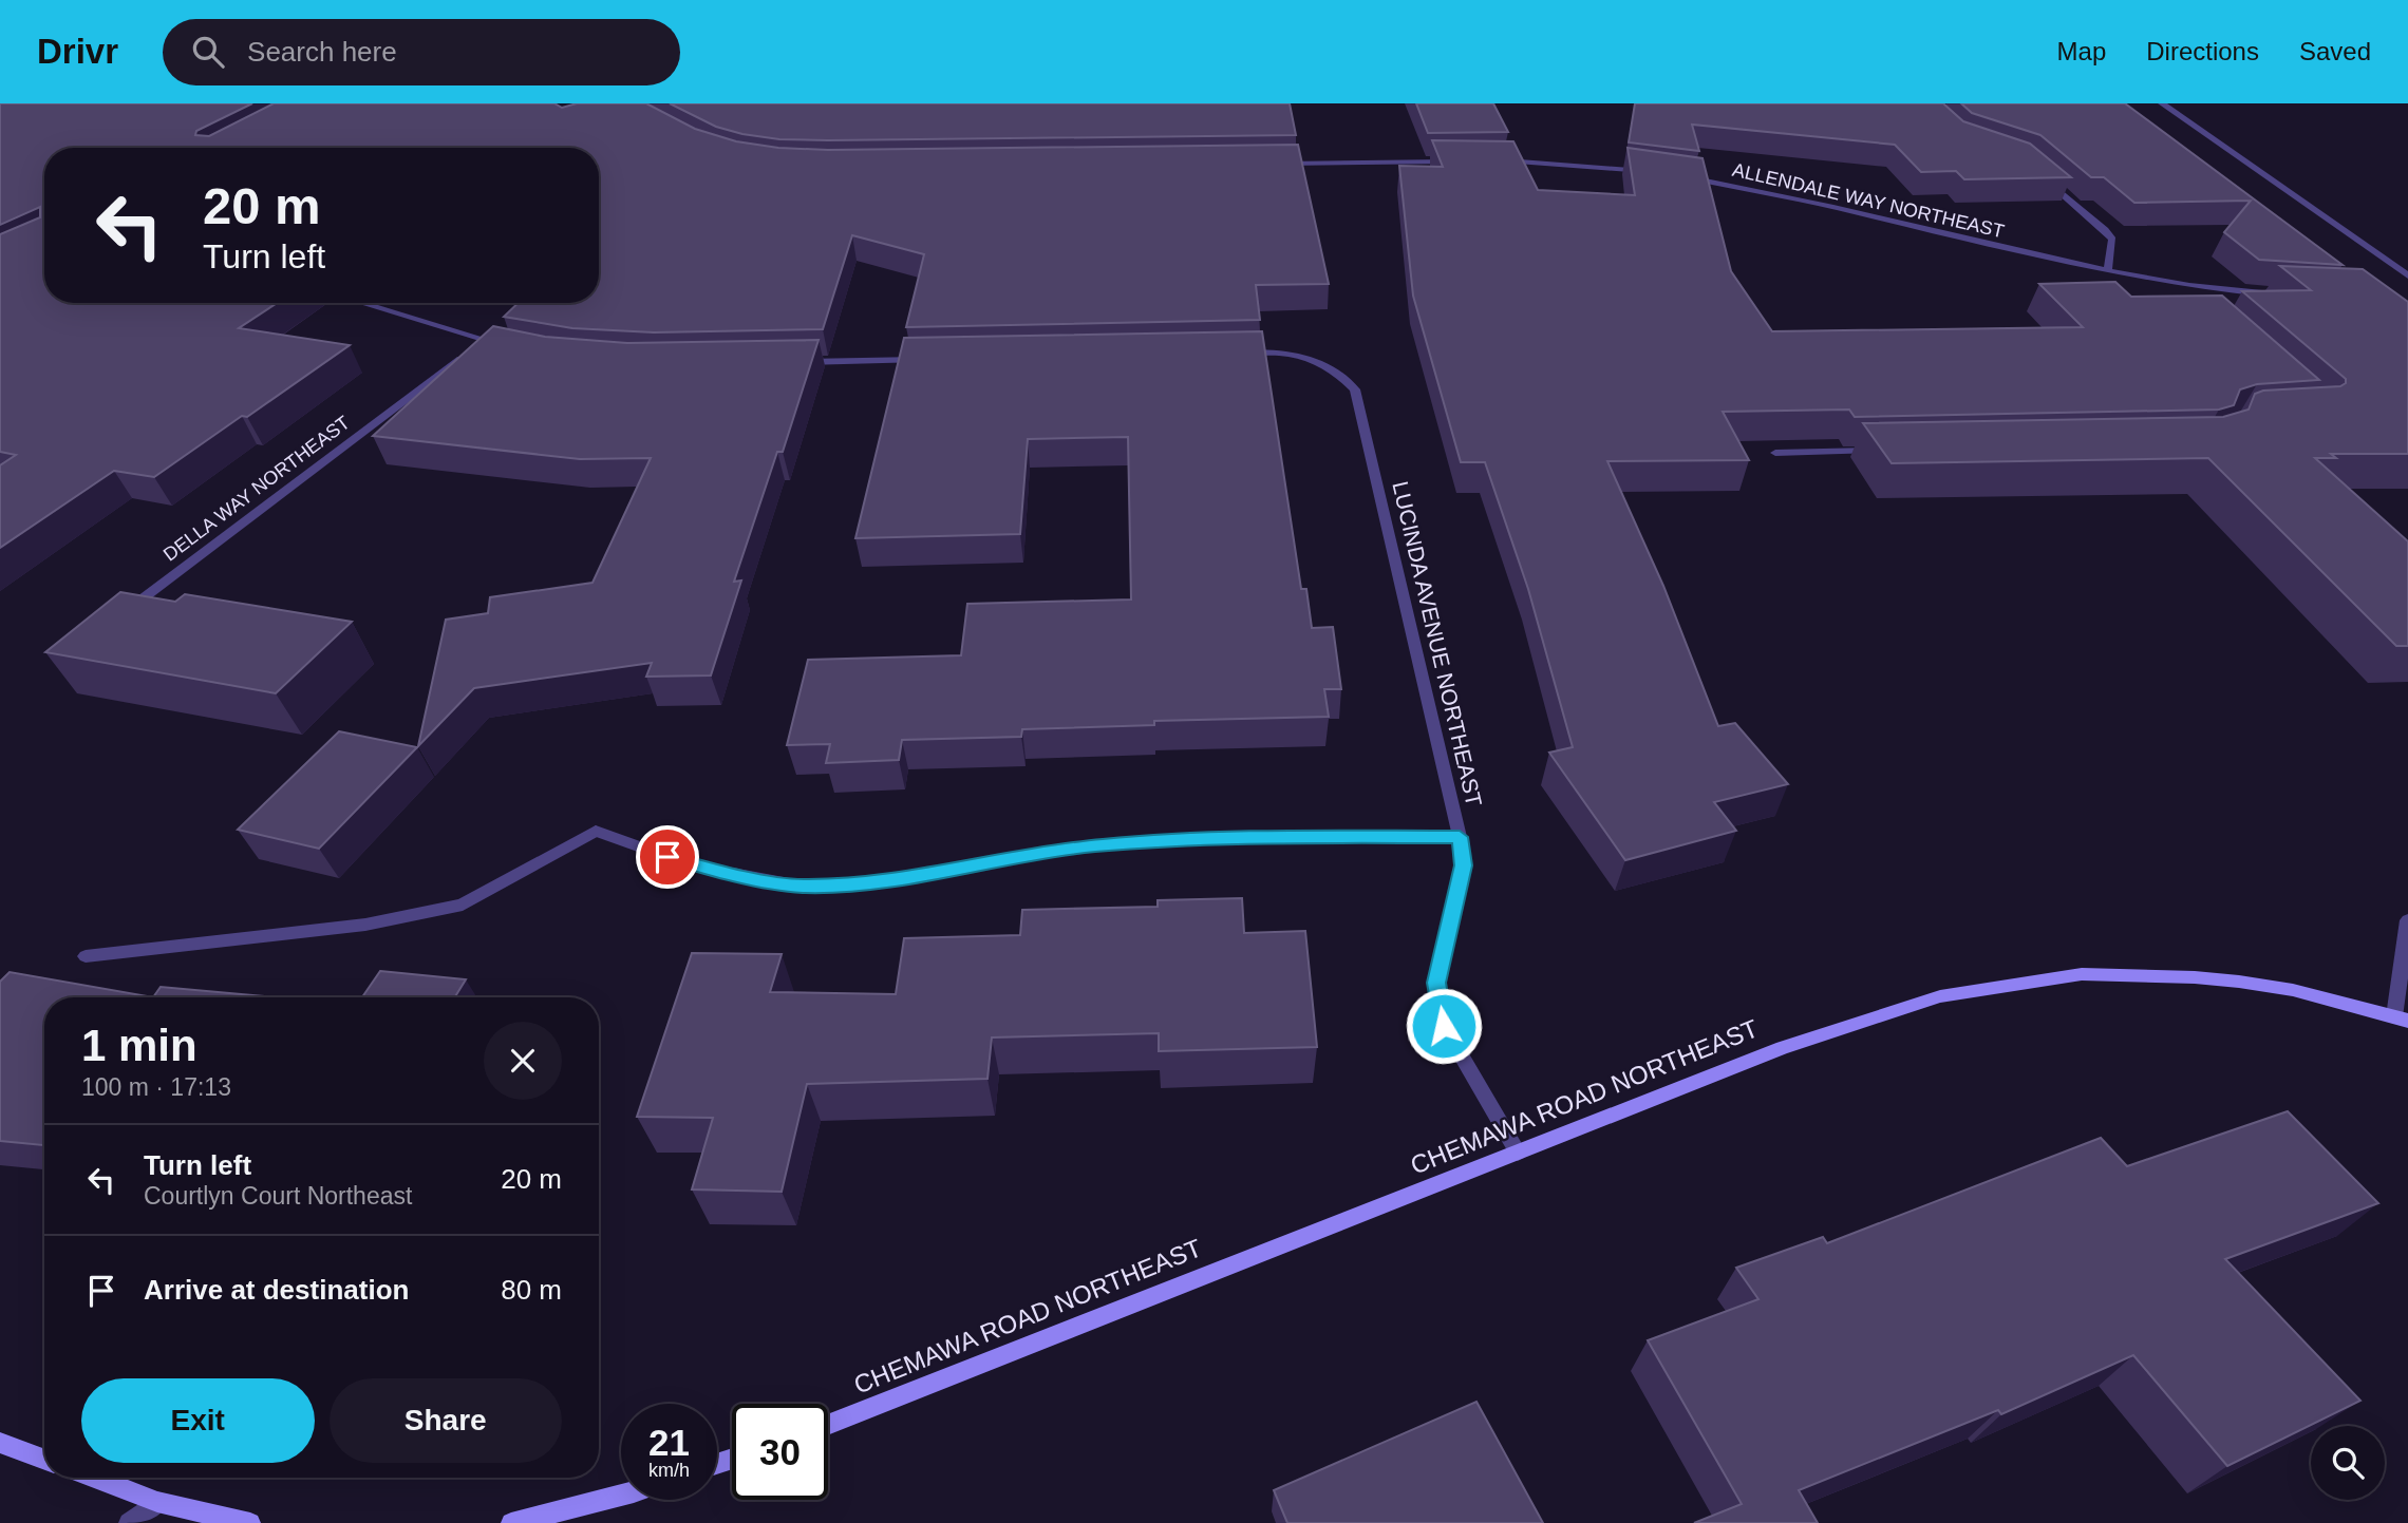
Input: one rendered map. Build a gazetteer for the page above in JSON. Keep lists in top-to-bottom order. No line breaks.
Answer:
{"streets":{"main road":["CHEMAWA ROAD NORTHEAST"],"street":["ALLENDALE WAY NORTHEAST","DELLA WAY NORTHEAST","LUCINDA AVENUE NORTHEAST"]},"crossings":[["LUCINDA AVENUE NORTHEAST","CHEMAWA ROAD NORTHEAST"]],"page":{"header":"Drivr","search":"Search here","nav":["Map","Directions","Saved"],"turn":["20 m","Turn left"],"heading":["1 min","100 m · 17:13"],"list":[{"name":"Turn left","note":"Courtlyn Court Northeast","value":"20 m"},{"name":"Arrive at destination","value":"80 m"}],"buttons":["Exit","Share"],"speed":"21 km/h","limit":"30"}}
